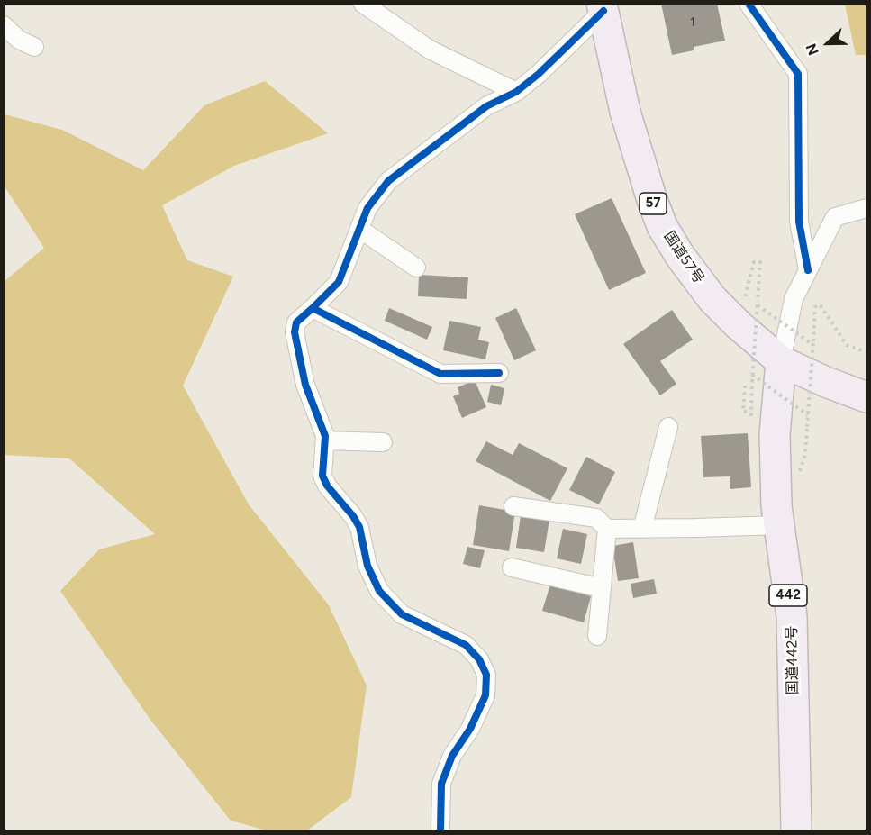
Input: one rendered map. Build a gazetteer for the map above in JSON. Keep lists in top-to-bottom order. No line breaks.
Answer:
{"streets":{"highway":["57","国道57号","442","国道442号"]},"crossings":[["国道57号","国道442号"]],"house_numbers":["1"],"north":"left"}
